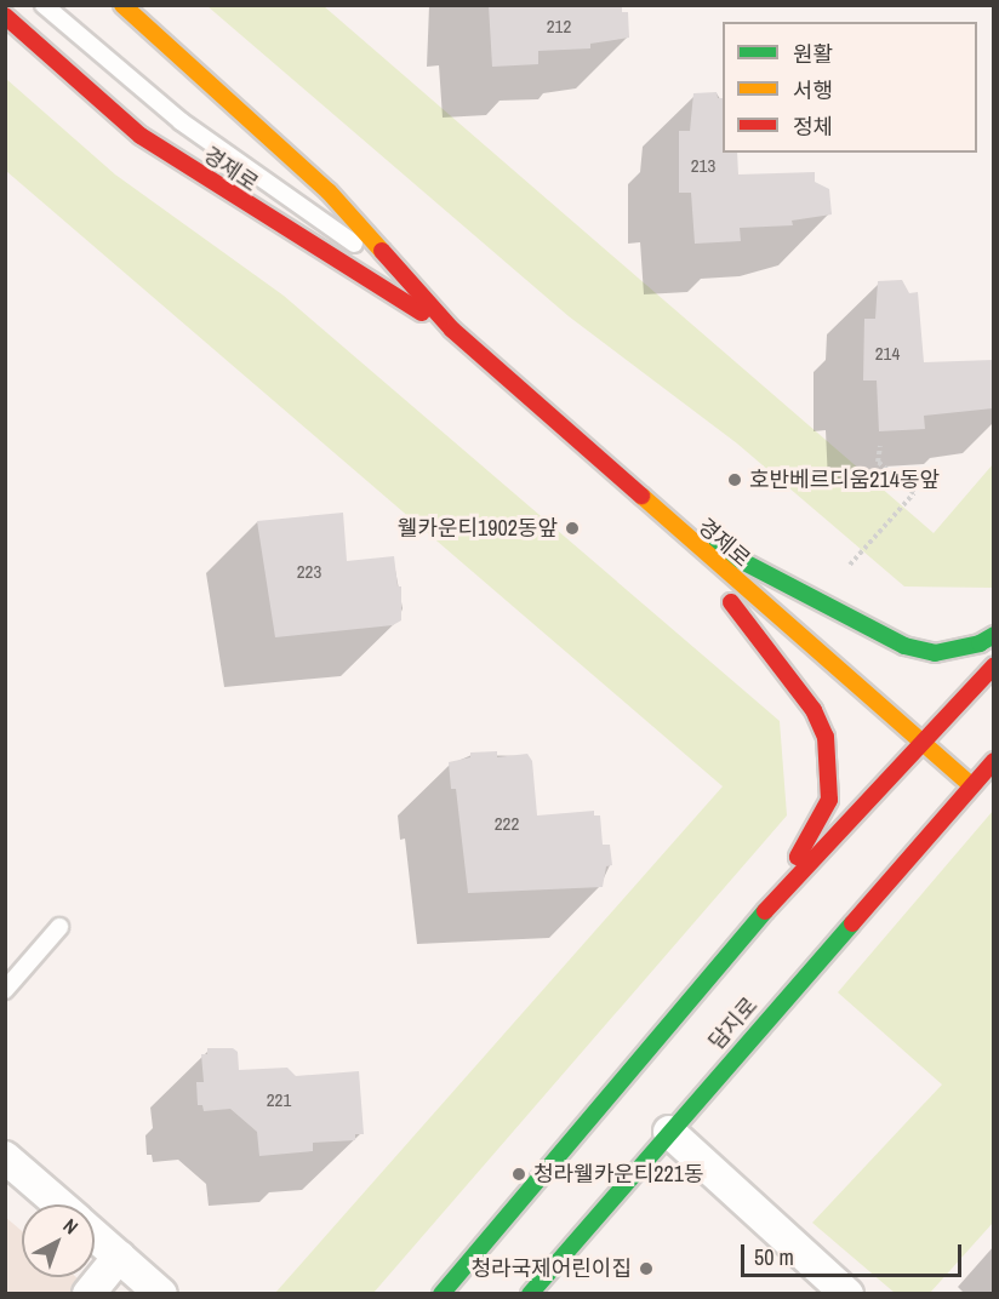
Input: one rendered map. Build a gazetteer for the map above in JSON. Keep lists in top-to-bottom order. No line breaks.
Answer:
{"streets":{"main road":["경제로","담지로"]},"crossings":[["경제로","담지로"]],"places":["호반베르디움214동앞","웰카운티1902동앞","청라웰카운티221동","청라국제어린이집"],"house_numbers":["212","213","214","223","222","221"],"legend":["원활","서행","정체"],"scale_bar":"50 m","north":"top right"}
